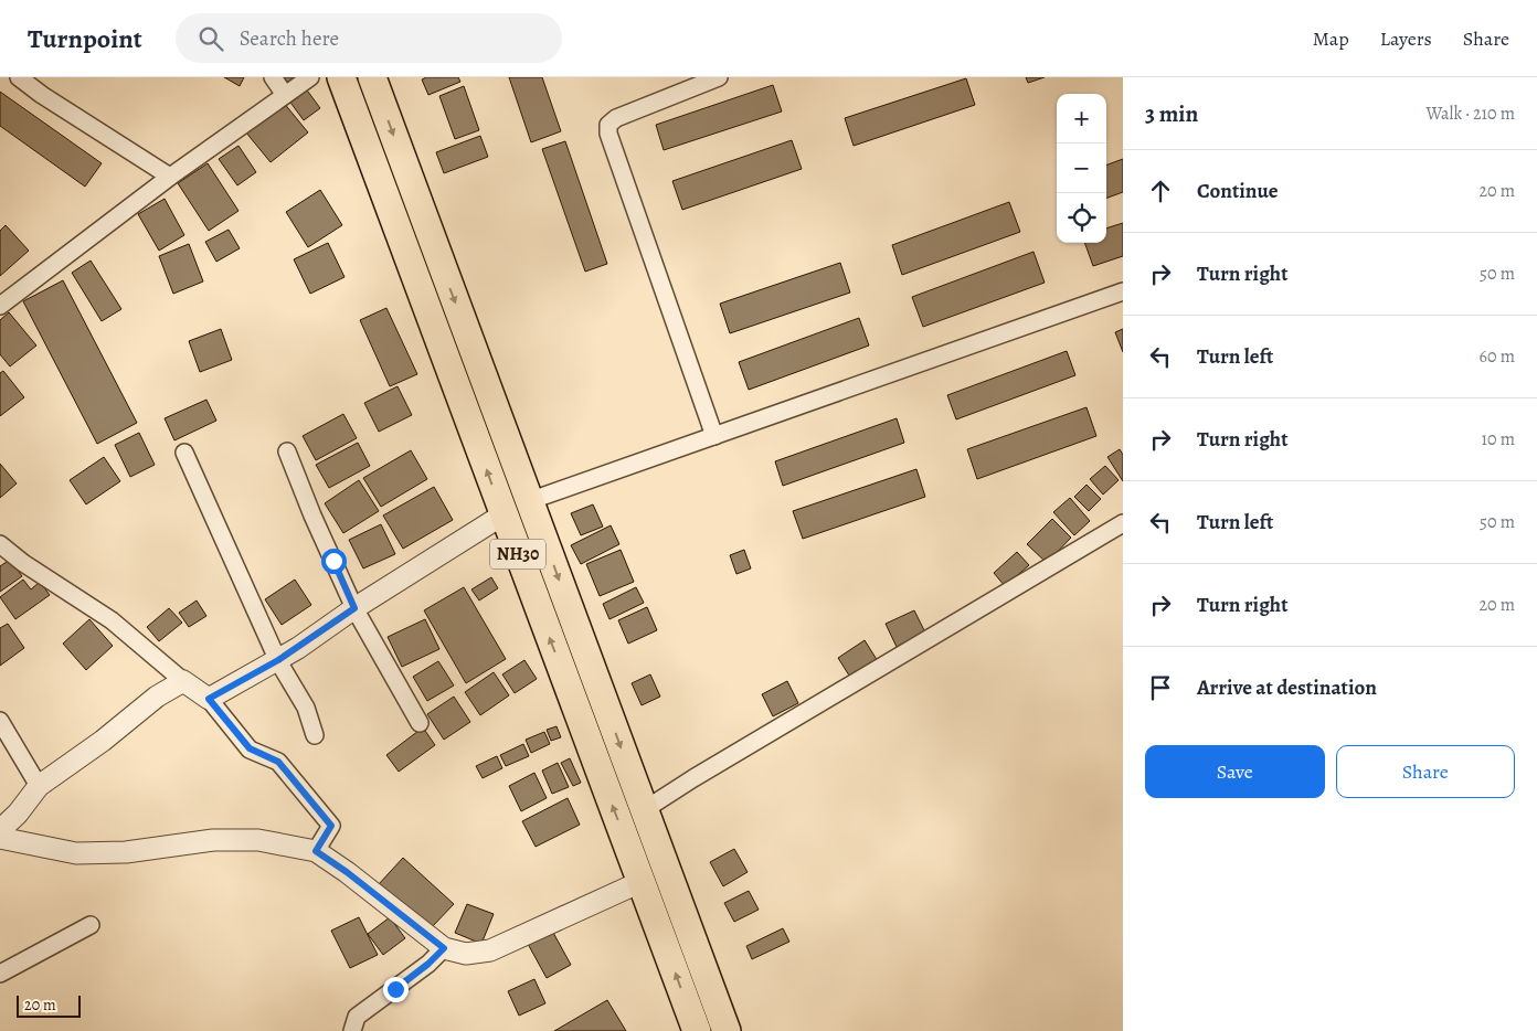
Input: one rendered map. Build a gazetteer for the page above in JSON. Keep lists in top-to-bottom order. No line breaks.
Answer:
{"streets":{"highway":["NH30"]},"scale_bar":"20 m","page":{"header":"Turnpoint","search":"Search here","nav":["Map","Layers","Share"],"heading":["3 min","Walk · 210 m"],"map_buttons":["+","−"],"list":[["Continue","20 m"],["Turn right","50 m"],["Turn left","60 m"],["Turn right","10 m"],["Turn left","50 m"],["Turn right","20 m"],"Arrive at destination"],"buttons":["Save","Share"],"scale":"20 m"}}
